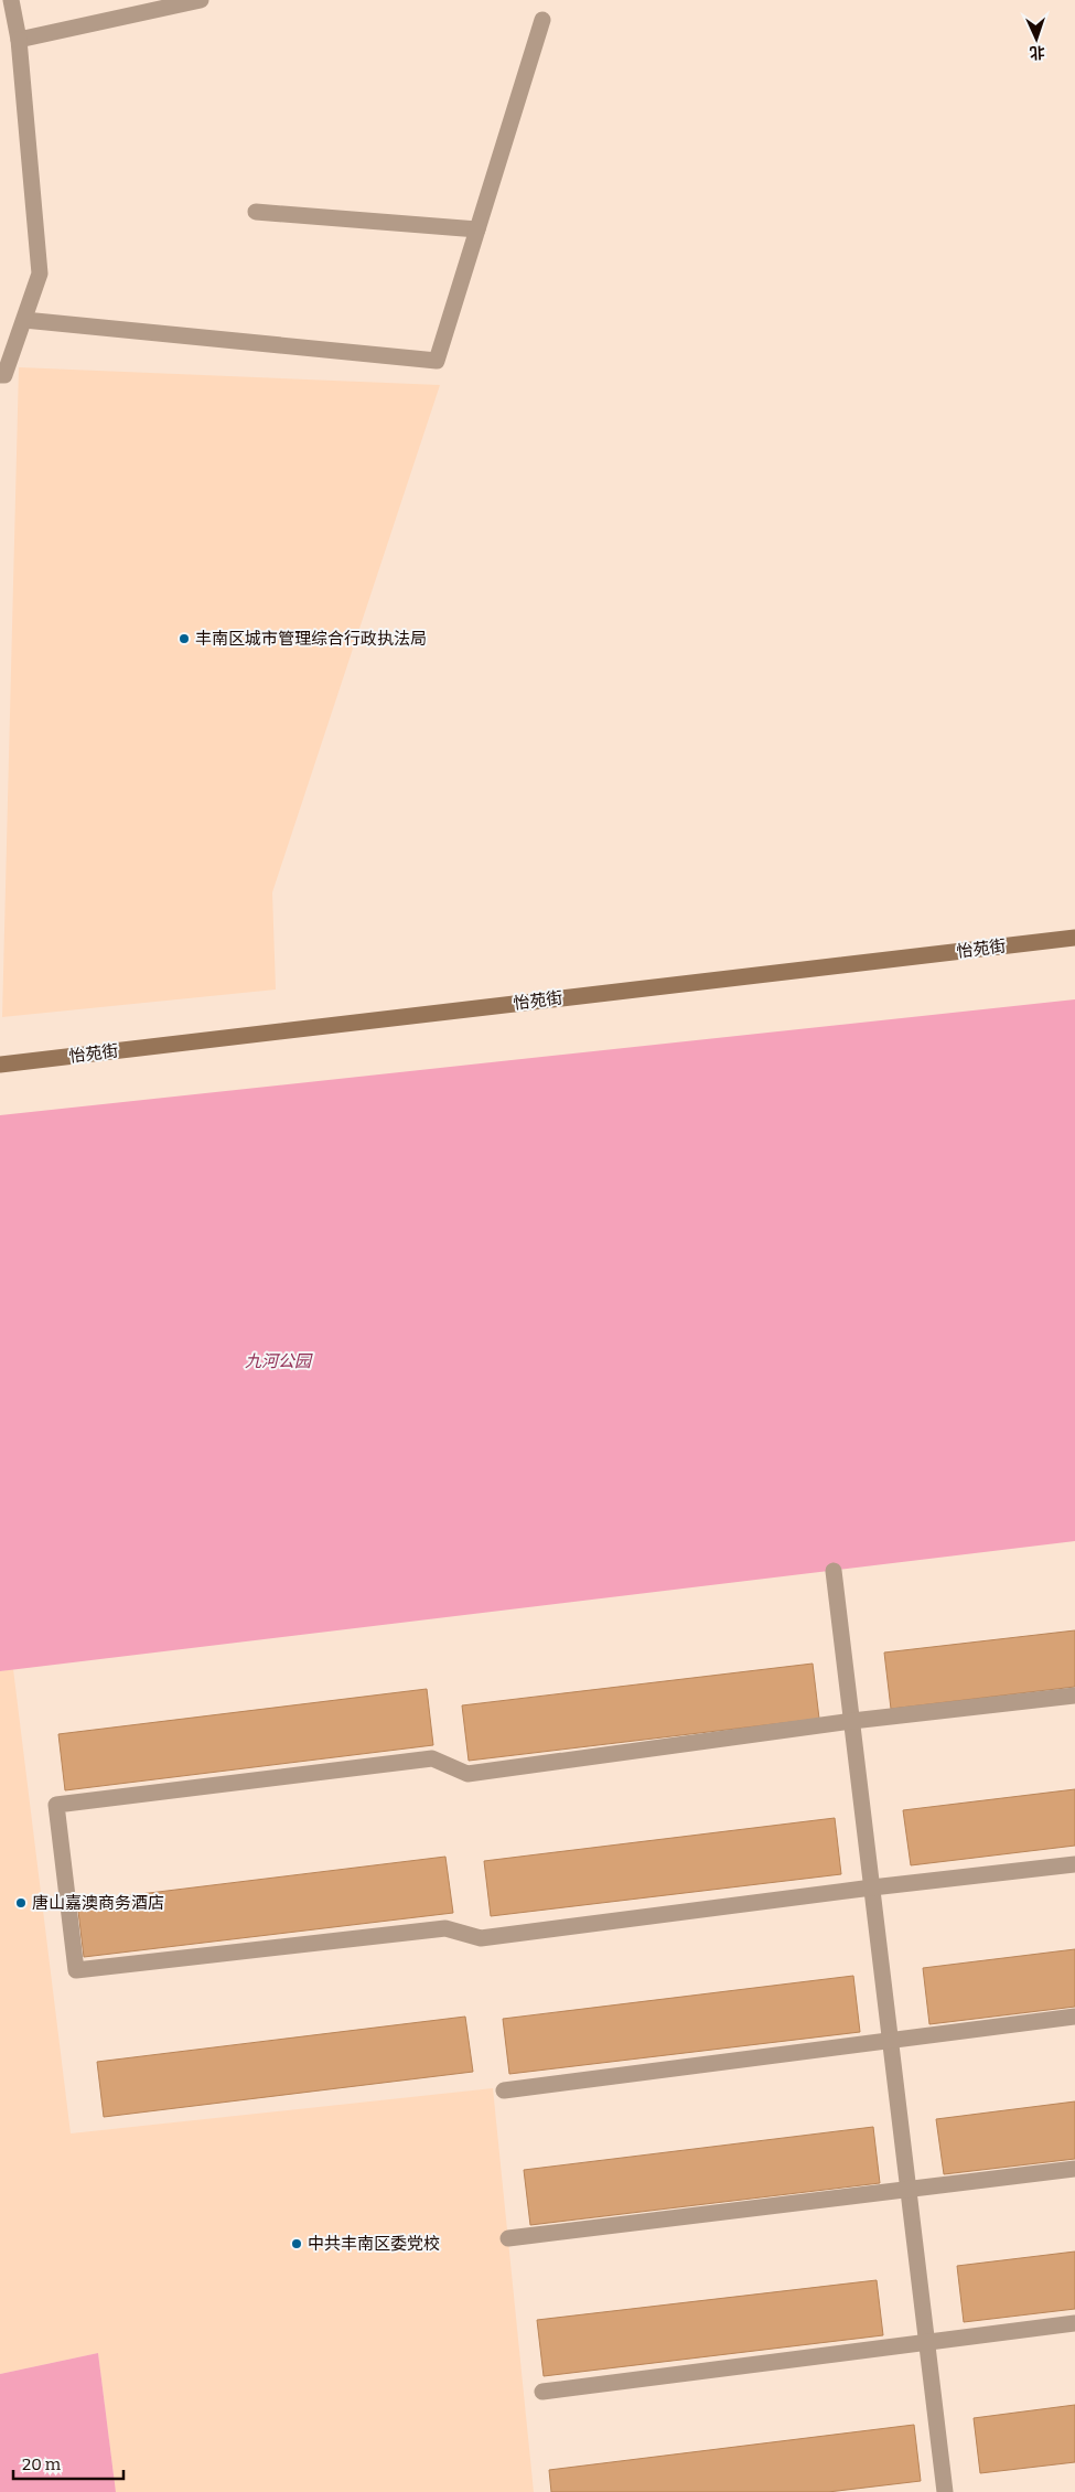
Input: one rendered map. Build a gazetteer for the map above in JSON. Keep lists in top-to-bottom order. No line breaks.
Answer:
{"streets":{"street":["怡苑街"]},"parks":["九河公园"],"places":["丰南区城市管理综合行政执法局","唐山嘉澳商务酒店","中共丰南区委党校"],"scale_bar":"20 m","north":"bottom"}
